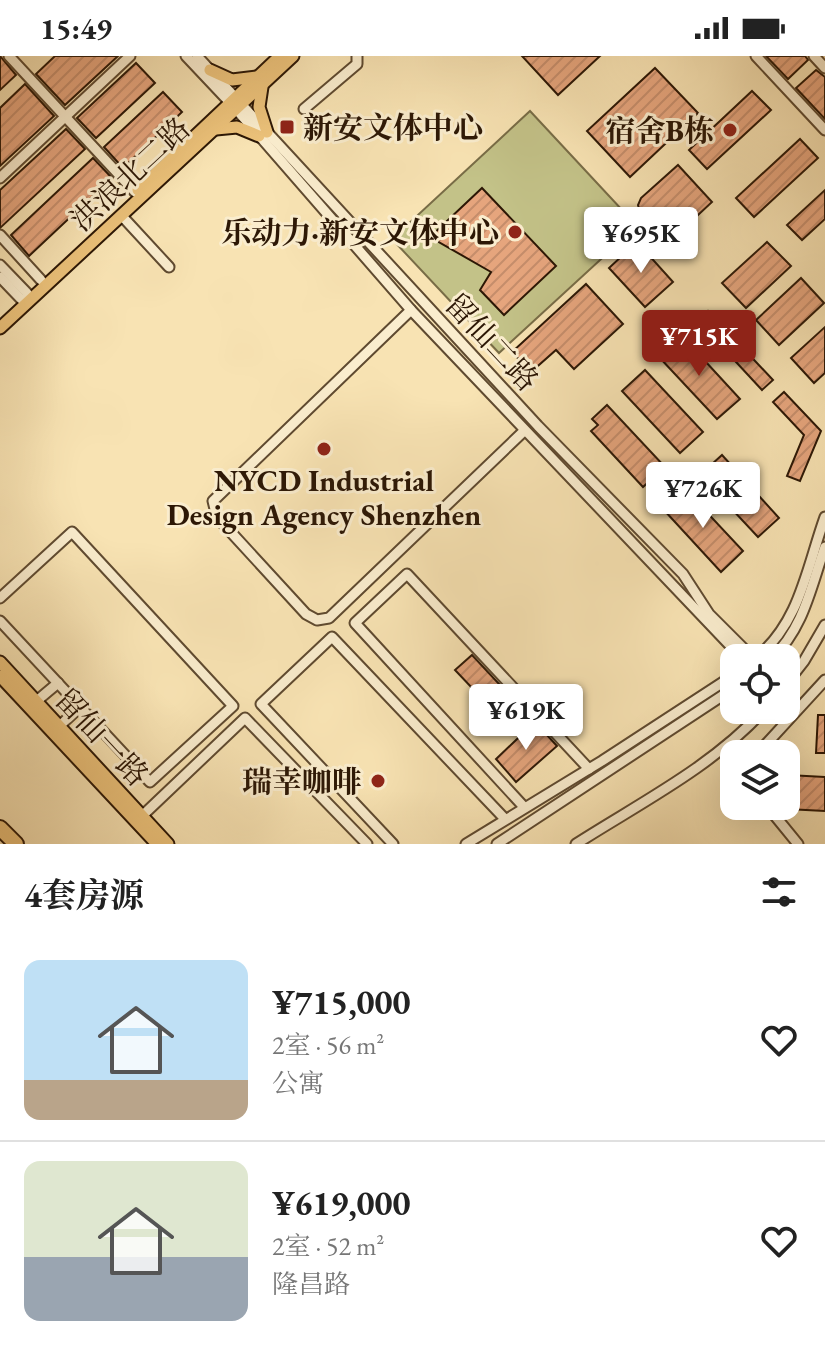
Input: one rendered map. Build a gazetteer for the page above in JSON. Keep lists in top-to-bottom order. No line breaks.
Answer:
{"streets":{"main road":["洪浪北二路","留仙一路"],"street":["留仙二路"]},"crossings":[["洪浪北二路","留仙二路"]],"places":{"transit":["新安文体中心"],"other":["宿舍B栋","乐动力·新安文体中心","NYCD Industrial Design Agency Shenzhen","瑞幸咖啡"]},"page":{"status":"15:49","price":["¥695K","¥715K","¥726K","¥619K"],"heading":"4套房源","list":[{"name":"¥715,000","note":"2室 · 56 m² · 公寓"},{"name":"¥619,000","note":"2室 · 52 m² · 隆昌路"}]}}
